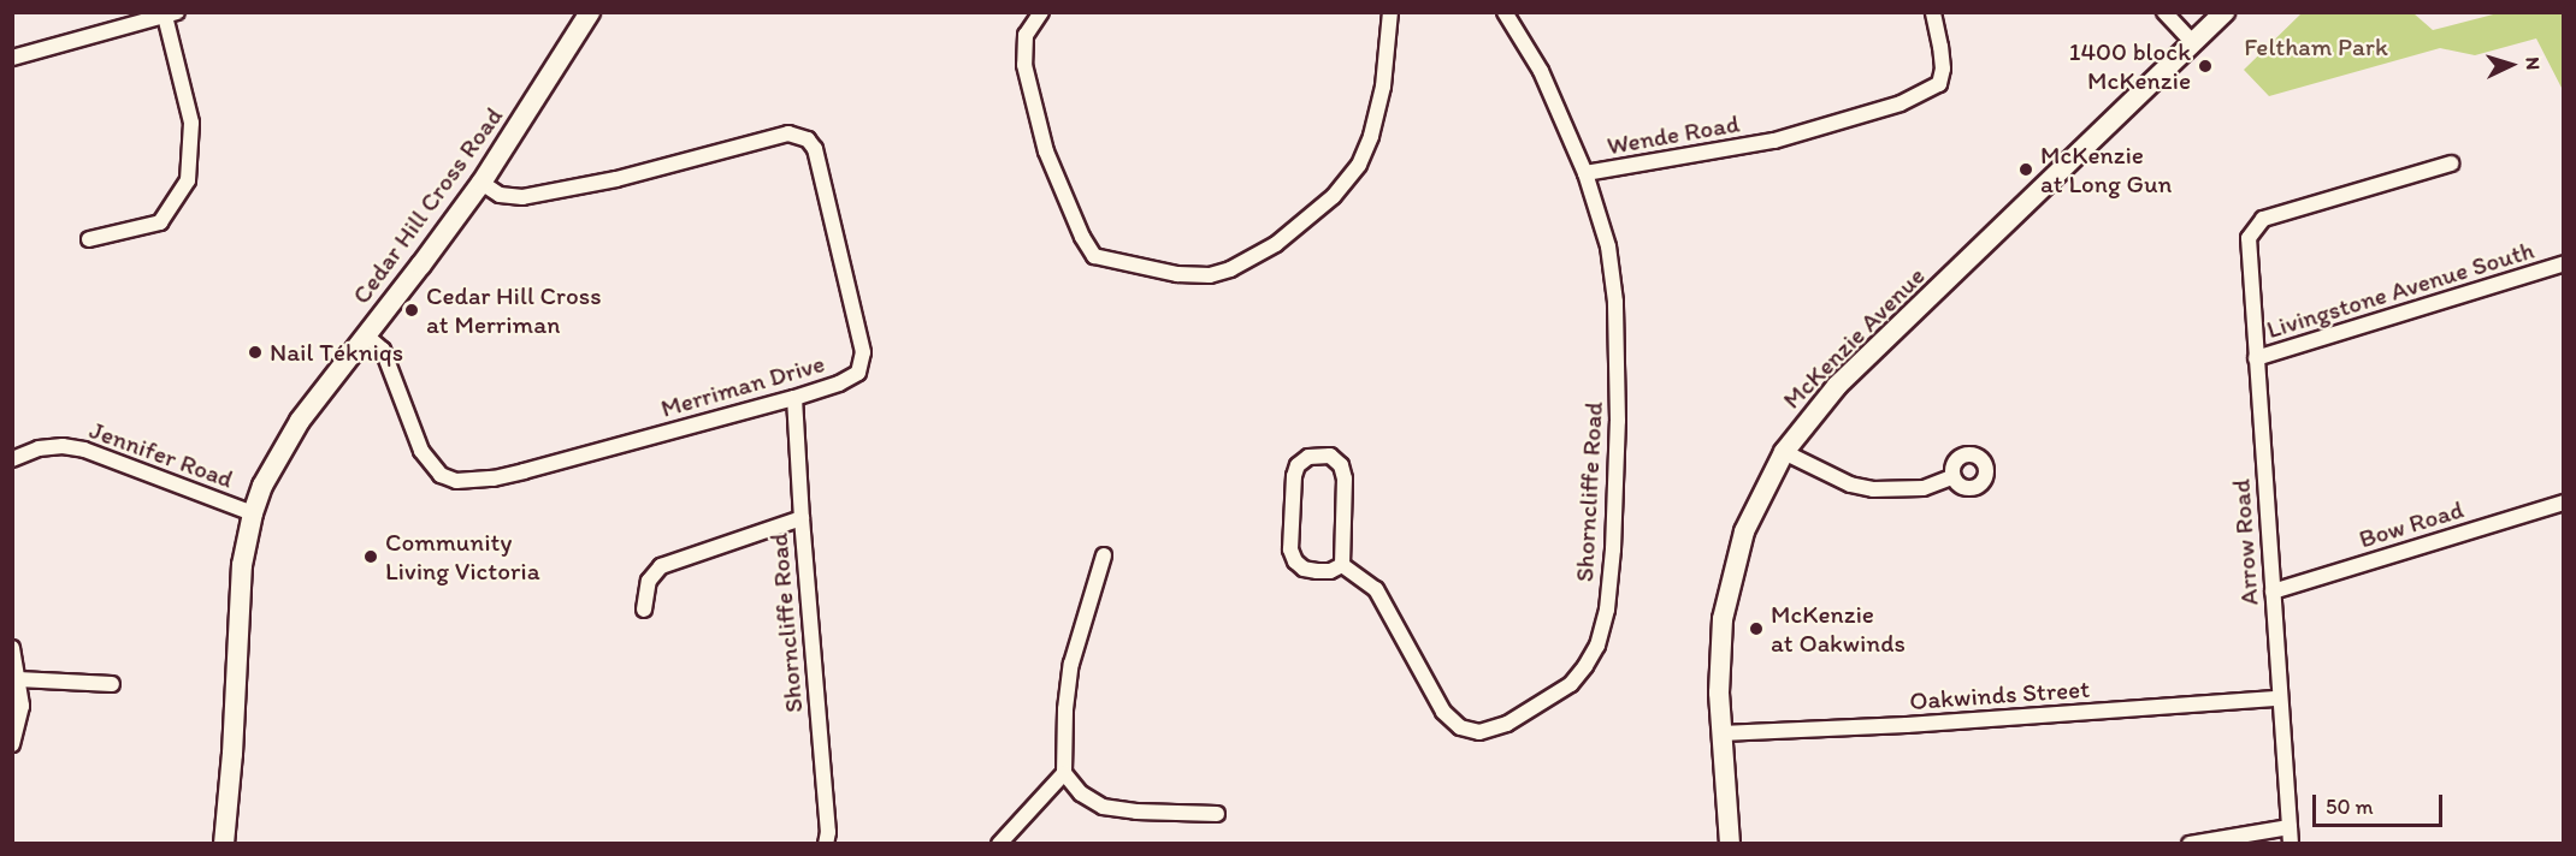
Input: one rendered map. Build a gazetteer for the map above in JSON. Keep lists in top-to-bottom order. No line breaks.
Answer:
{"streets":{"main road":["Cedar Hill Cross Road","McKenzie Avenue"],"street":["Wende Road","Livingstone Avenue South","Merriman Drive","Jennifer Road","Shorncliffe Road","Bow Road","Arrow Road","Oakwinds Street"]},"crossings":[["Wende Road","Shorncliffe Road"],["Cedar Hill Cross Road","Merriman Drive"],["Cedar Hill Cross Road","Jennifer Road"],["Livingstone Avenue South","Arrow Road"],["McKenzie Avenue","Oakwinds Street"],["Merriman Drive","Shorncliffe Road"],["Bow Road","Arrow Road"],["Arrow Road","Oakwinds Street"]],"parks":["Feltham Park"],"places":["1400 block McKenzie","McKenzie at Long Gun","Cedar Hill Cross at Merriman","Nail Tékniqs","Community Living Victoria","McKenzie at Oakwinds"],"scale_bar":"50 m","north":"right"}
